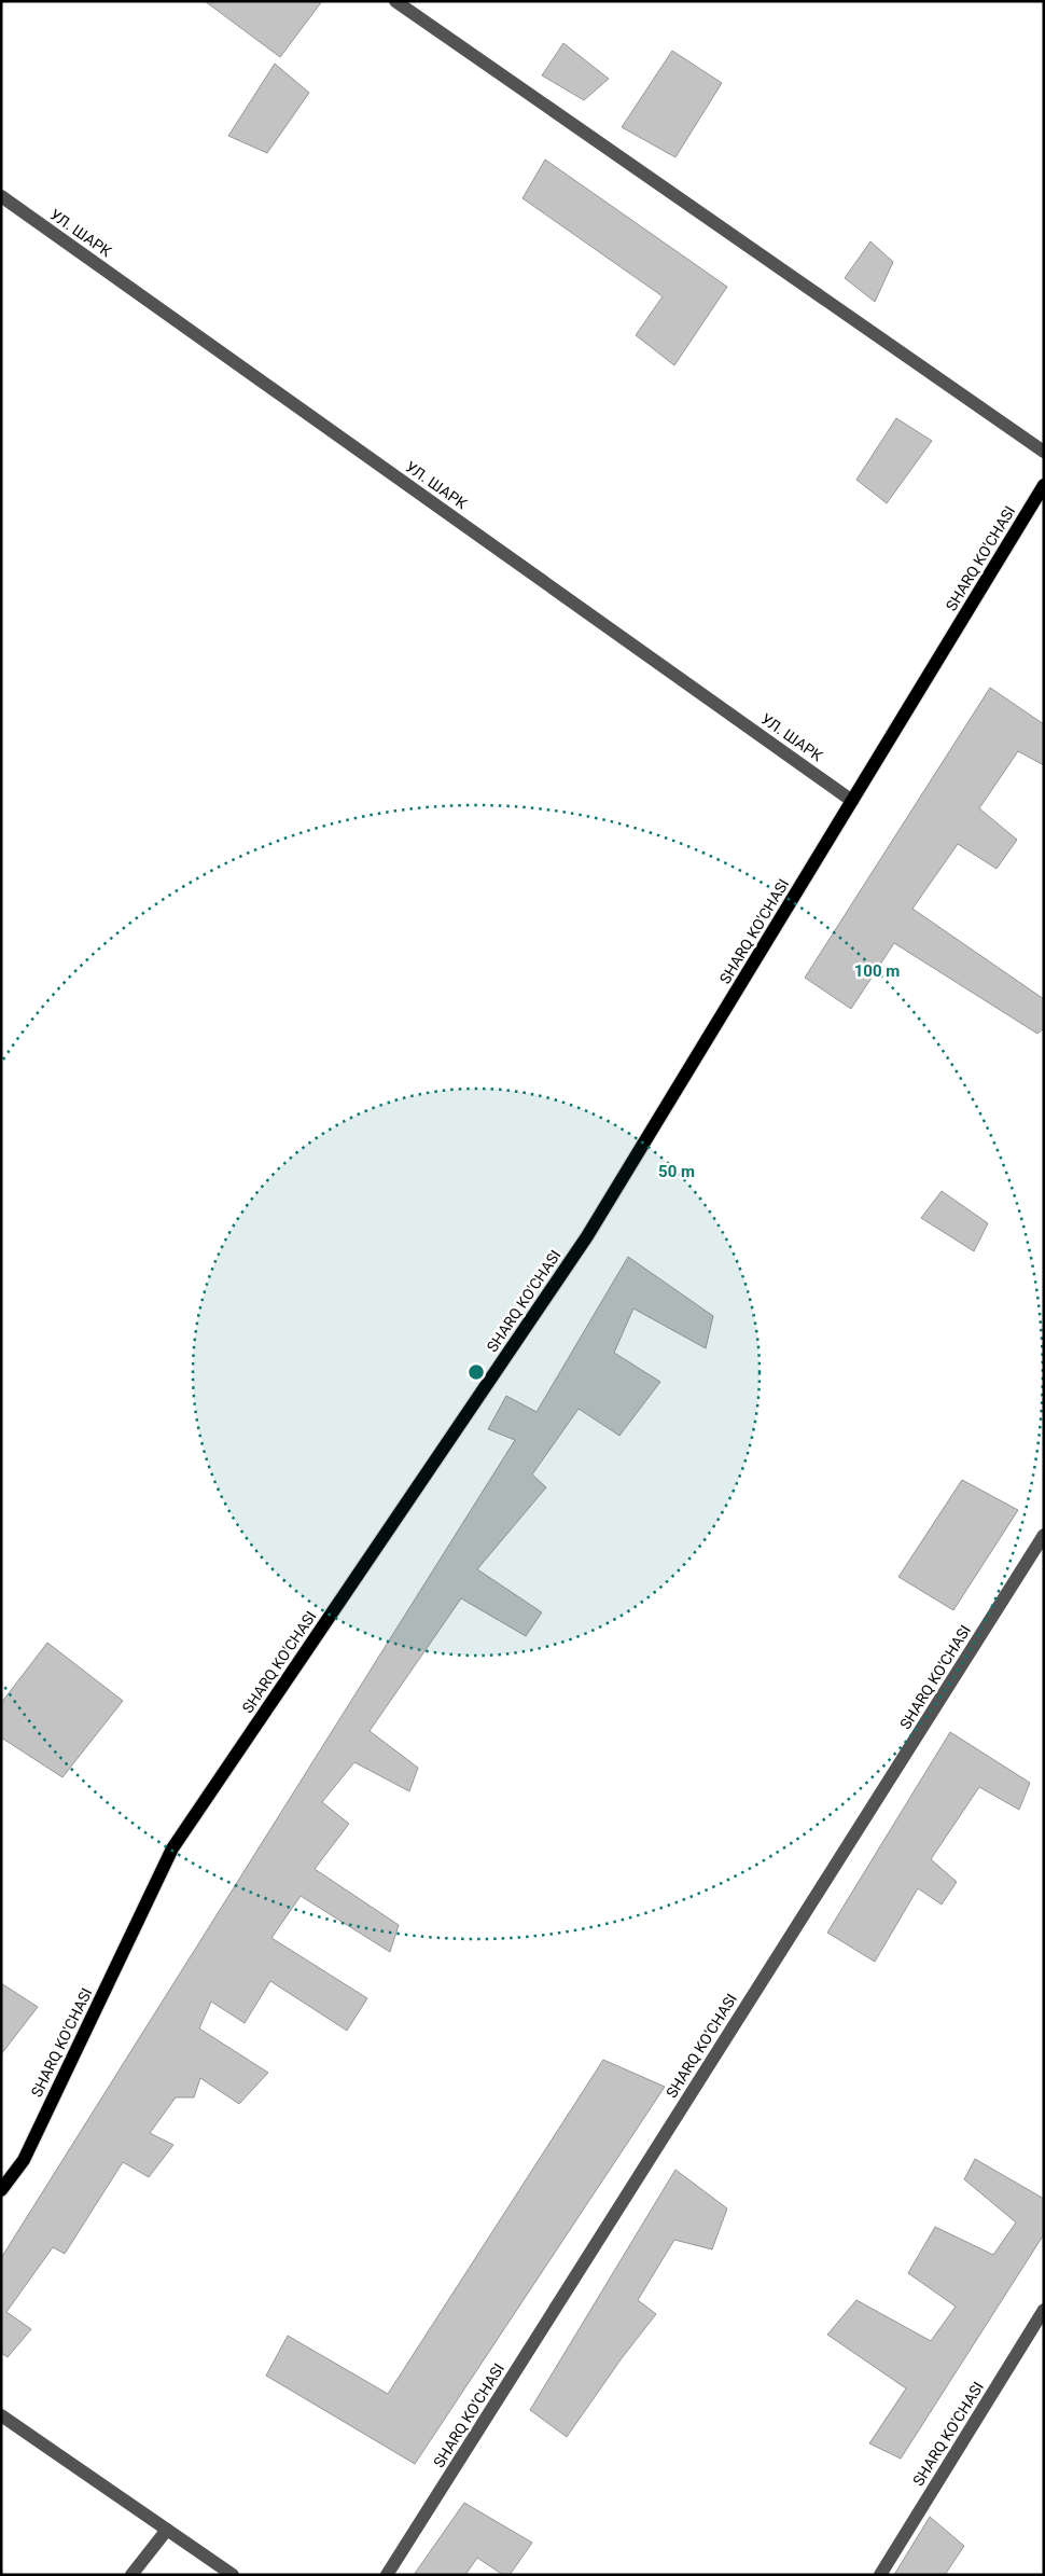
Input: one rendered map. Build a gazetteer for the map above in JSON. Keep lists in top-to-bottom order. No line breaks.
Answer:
{"streets":{"main road":["SHARQ KO'CHASI"],"street":["УЛ. ШАРК"]},"crossings":[["УЛ. ШАРК","SHARQ KO'CHASI"]],"rings":["100 m","50 m"]}
